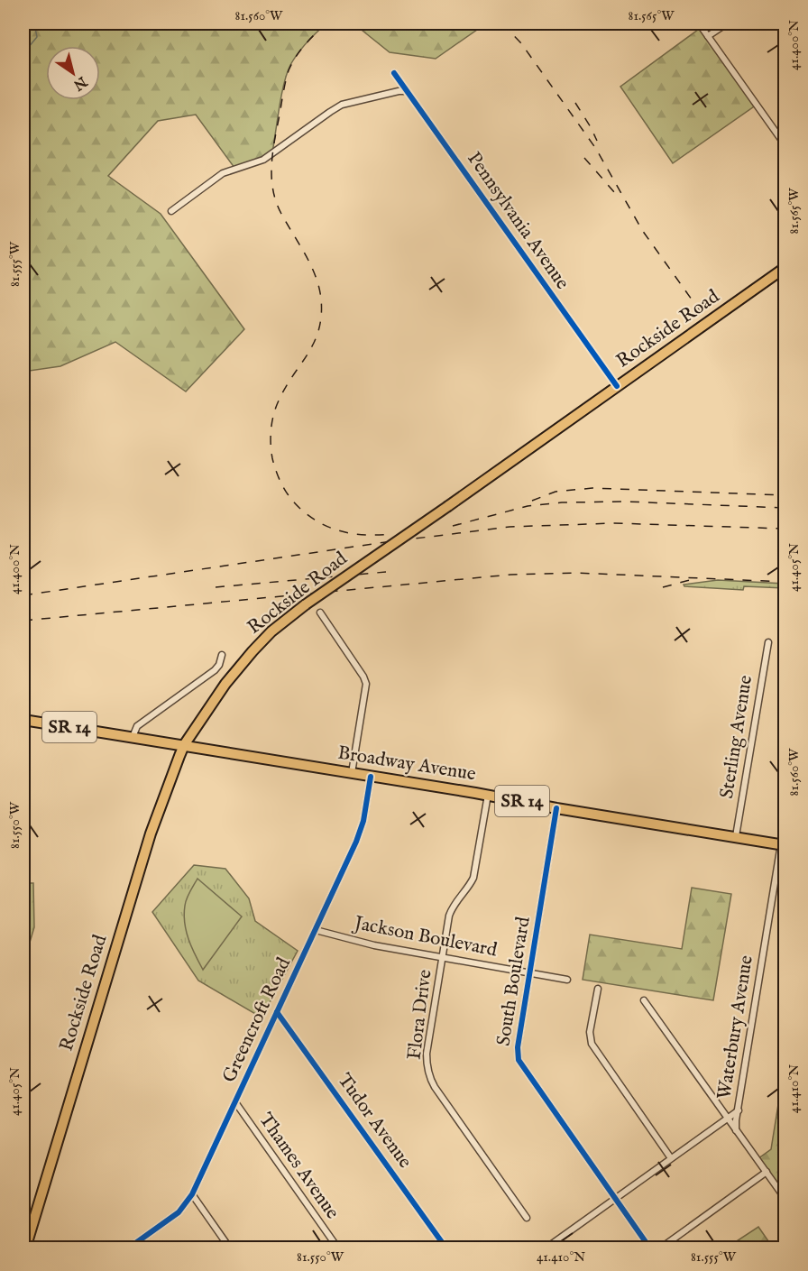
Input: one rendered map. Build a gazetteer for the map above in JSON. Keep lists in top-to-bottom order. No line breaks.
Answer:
{"streets":{"main road":["Rockside Road","SR 14","Broadway Avenue"],"street":["Pennsylvania Avenue","Sterling Avenue","Jackson Boulevard","South Boulevard","Flora Drive","Greencroft Road","Waterbury Avenue","Tudor Avenue","Thames Avenue"]},"crossings":[["Pennsylvania Avenue","Rockside Road"],["Rockside Road","Broadway Avenue"],["Sterling Avenue","Broadway Avenue"],["Broadway Avenue","South Boulevard"],["Broadway Avenue","Flora Drive"],["Broadway Avenue","Greencroft Road"],["Broadway Avenue","Waterbury Avenue"],["Jackson Boulevard","South Boulevard"],["Jackson Boulevard","Flora Drive"],["Jackson Boulevard","Greencroft Road"],["South Boulevard","Waterbury Avenue"],["Greencroft Road","Tudor Avenue"],["Greencroft Road","Thames Avenue"]],"north":"bottom right","coordinates":["81.560°W","81.565°W","41.400°N","81.555°W","41.405°N","81.550°W","41.410°N"]}
